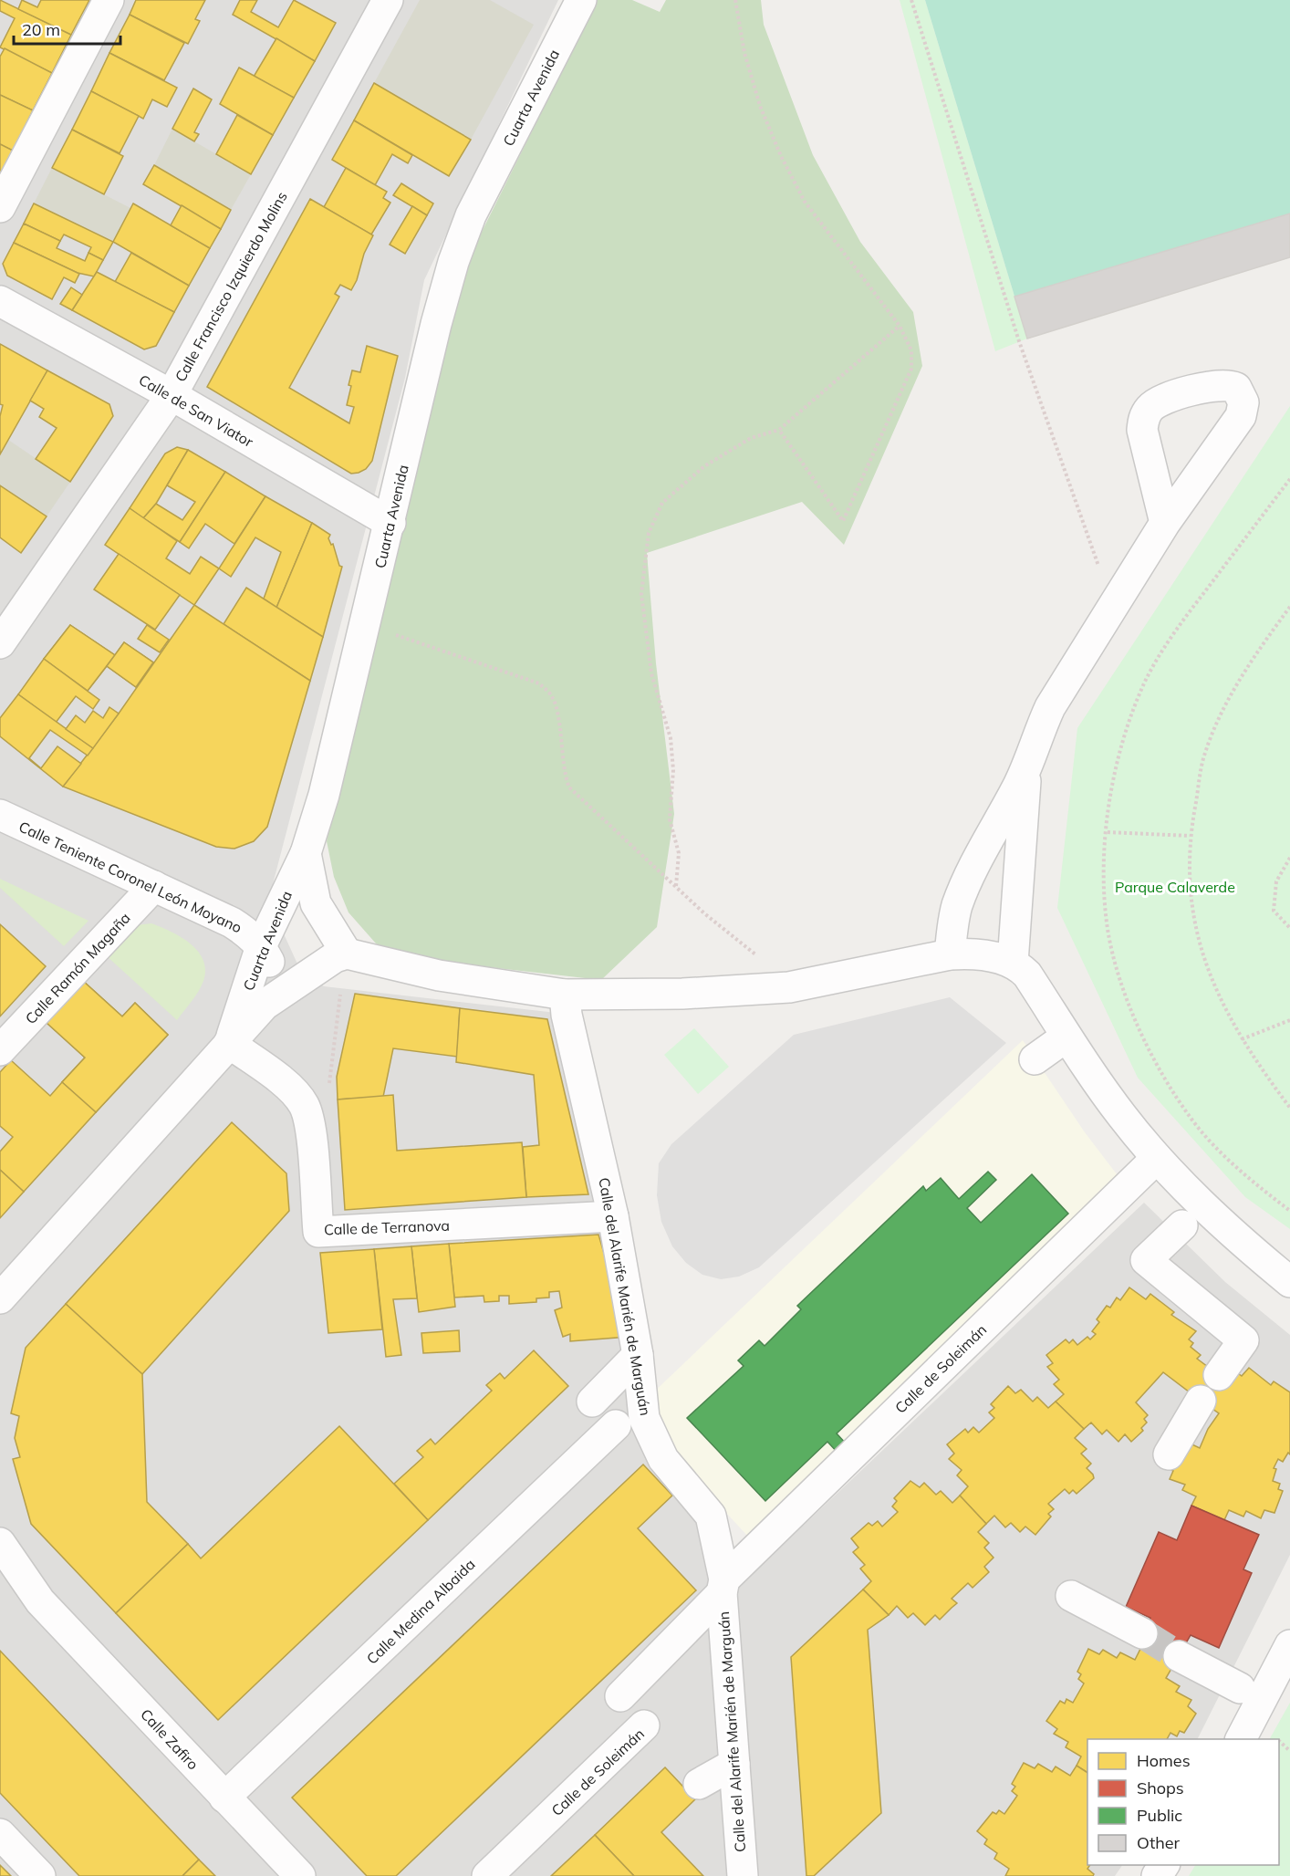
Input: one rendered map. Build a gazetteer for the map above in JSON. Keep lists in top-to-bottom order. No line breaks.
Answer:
{"streets":{"street":["Cuarta Avenida","Calle Francisco Izquierdo Molins","Calle de San Viator","Calle Teniente Coronel León Moyano","Calle Ramón Magaña","Calle de Terranova","Calle del Alarife Marién de Marguán","Calle de Soleimán","Calle Medina Albaida","Calle Zafiro"]},"crossings":[["Cuarta Avenida","Calle de San Viator"],["Cuarta Avenida","Calle Teniente Coronel León Moyano"],["Cuarta Avenida","Calle de Terranova"],["Calle Francisco Izquierdo Molins","Calle de San Viator"],["Calle Teniente Coronel León Moyano","Calle Ramón Magaña"],["Calle de Terranova","Calle del Alarife Marién de Marguán"],["Calle del Alarife Marién de Marguán","Calle de Soleimán"],["Calle Medina Albaida","Calle Zafiro"]],"parks":["Parque Calaverde"],"legend":["Homes","Shops","Public","Other"],"scale_bar":"20 m"}
